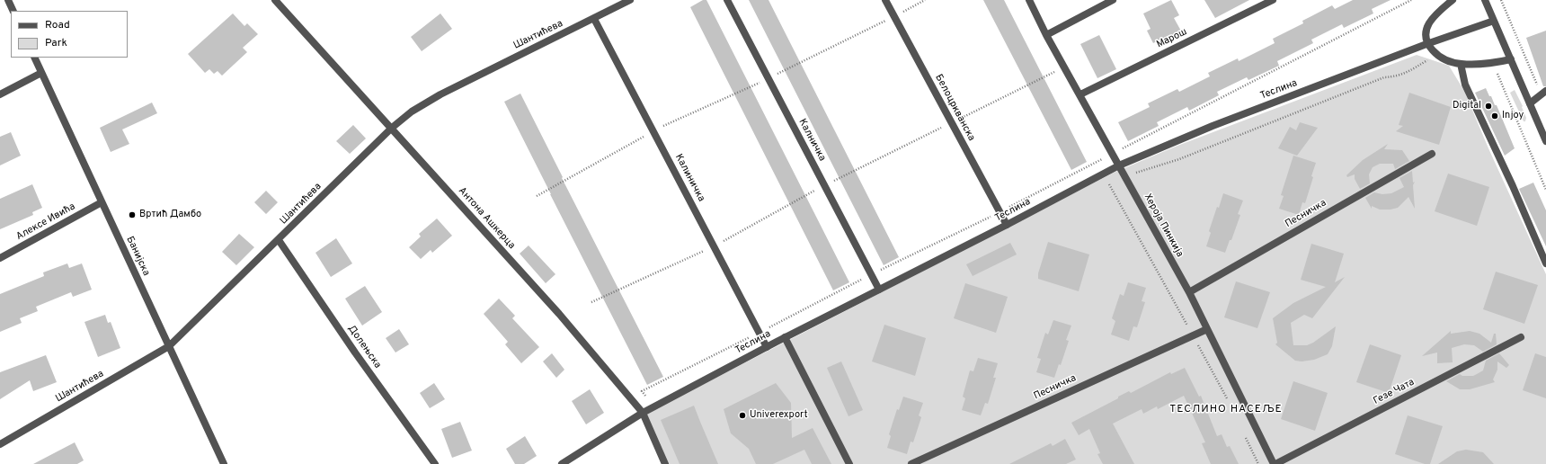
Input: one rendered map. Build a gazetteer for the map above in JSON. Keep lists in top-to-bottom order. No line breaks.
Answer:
{"streets":{"street":["Шантићева","Марош","Теслина","Белоцркванска","Калничка","Калиничка","Песничка","Антона Ашкерца","Алексе Ивића","Хероја Пинкија","Банијска","Долењска","Гезе Чата"]},"crossings":[["Шантићева","Калиничка"],["Шантићева","Антона Ашкерца"],["Шантићева","Банијска"],["Шантићева","Долењска"],["Марош","Хероја Пинкија"],["Теслина","Белоцркванска"],["Теслина","Калничка"],["Теслина","Калиничка"],["Теслина","Антона Ашкерца"],["Теслина","Хероја Пинкија"],["Песничка","Хероја Пинкија"],["Алексе Ивића","Банијска"],["Хероја Пинкија","Гезе Чата"]],"districts":["ТЕСЛИНО НАСЕЉЕ"],"places":["Digital","Injoy","Вртић Дамбо","Univerexport"],"legend":["Road","Park"]}
